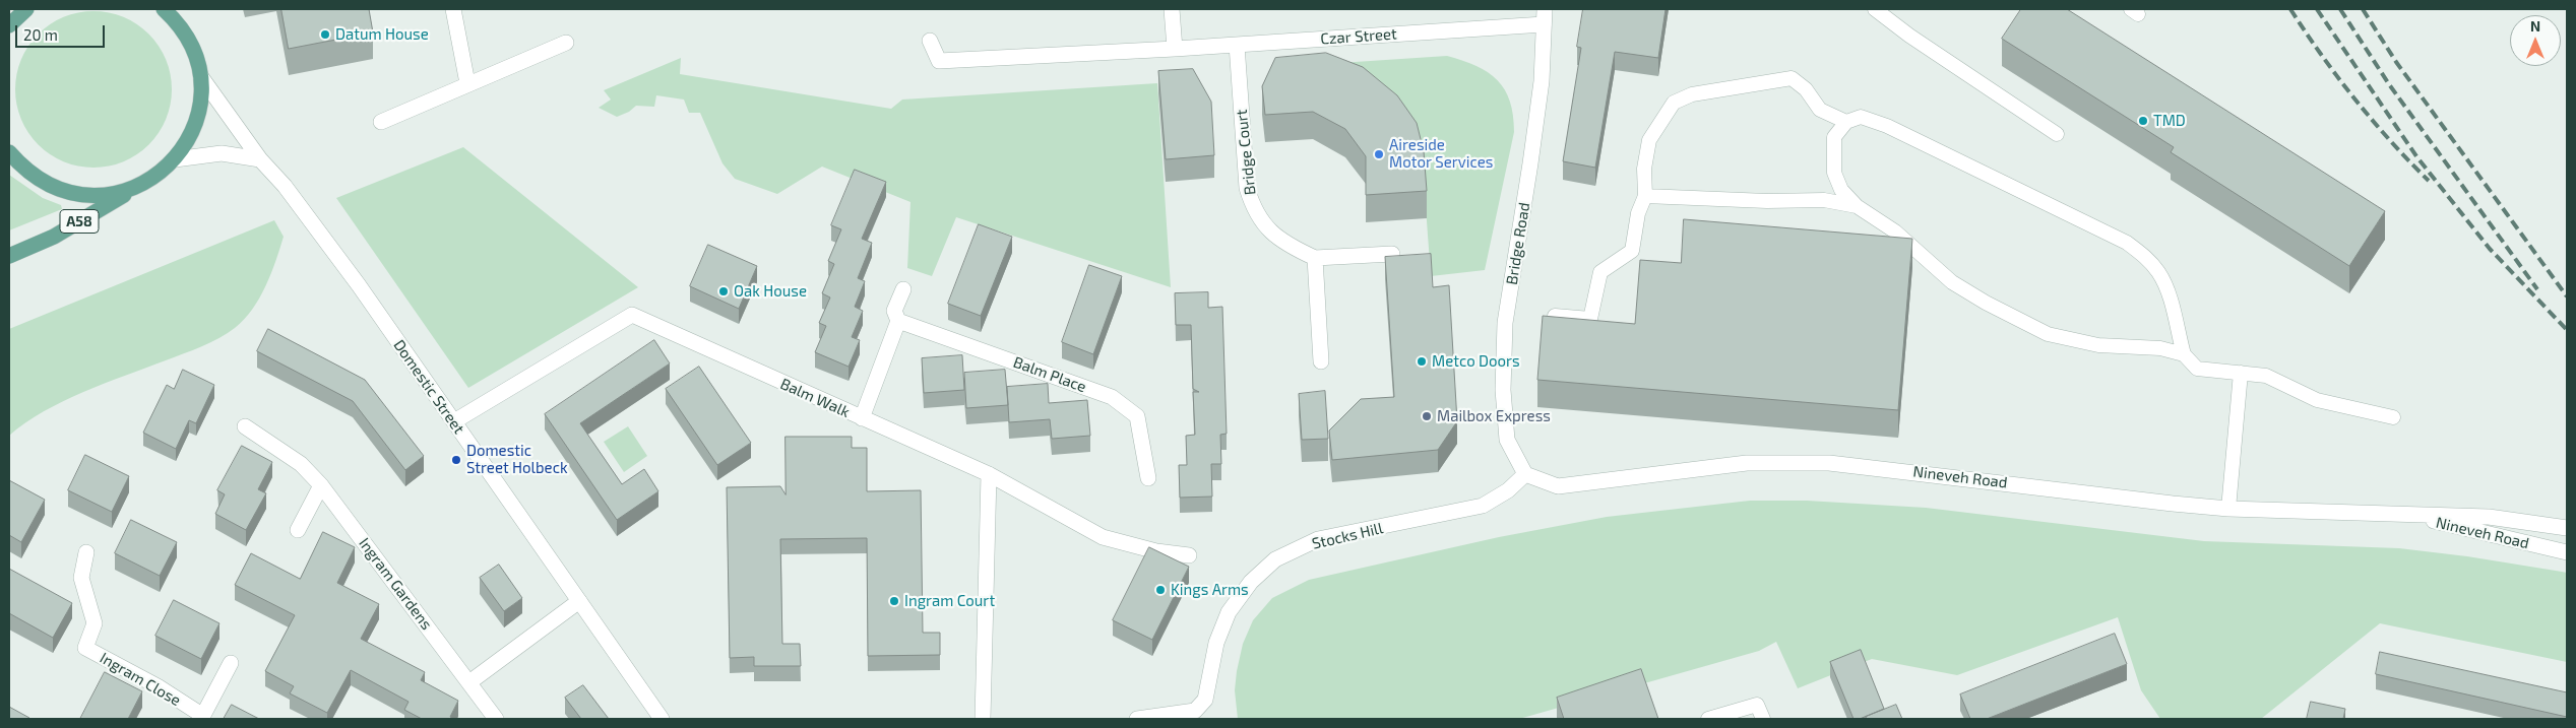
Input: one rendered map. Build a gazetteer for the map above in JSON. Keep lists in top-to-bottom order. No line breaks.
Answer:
{"streets":{"main road":["A58"],"street":["Czar Street","Bridge Court","Bridge Road","Balm Place","Domestic Street","Balm Walk","Nineveh Road","Stocks Hill","Ingram Gardens","Ingram Close"]},"crossings":[["Czar Street","Bridge Court"],["Czar Street","Bridge Road"],["A58","Domestic Street"],["Bridge Road","Nineveh Road"],["Bridge Road","Stocks Hill"],["Domestic Street","Balm Walk"],["Nineveh Road","Stocks Hill"]],"places":["Datum House","TMD","Aireside Motor Services","Oak House","Metco Doors","Mailbox Express","Domestic Street Holbeck","Kings Arms","Ingram Court"],"scale_bar":"20 m","north":"top"}
